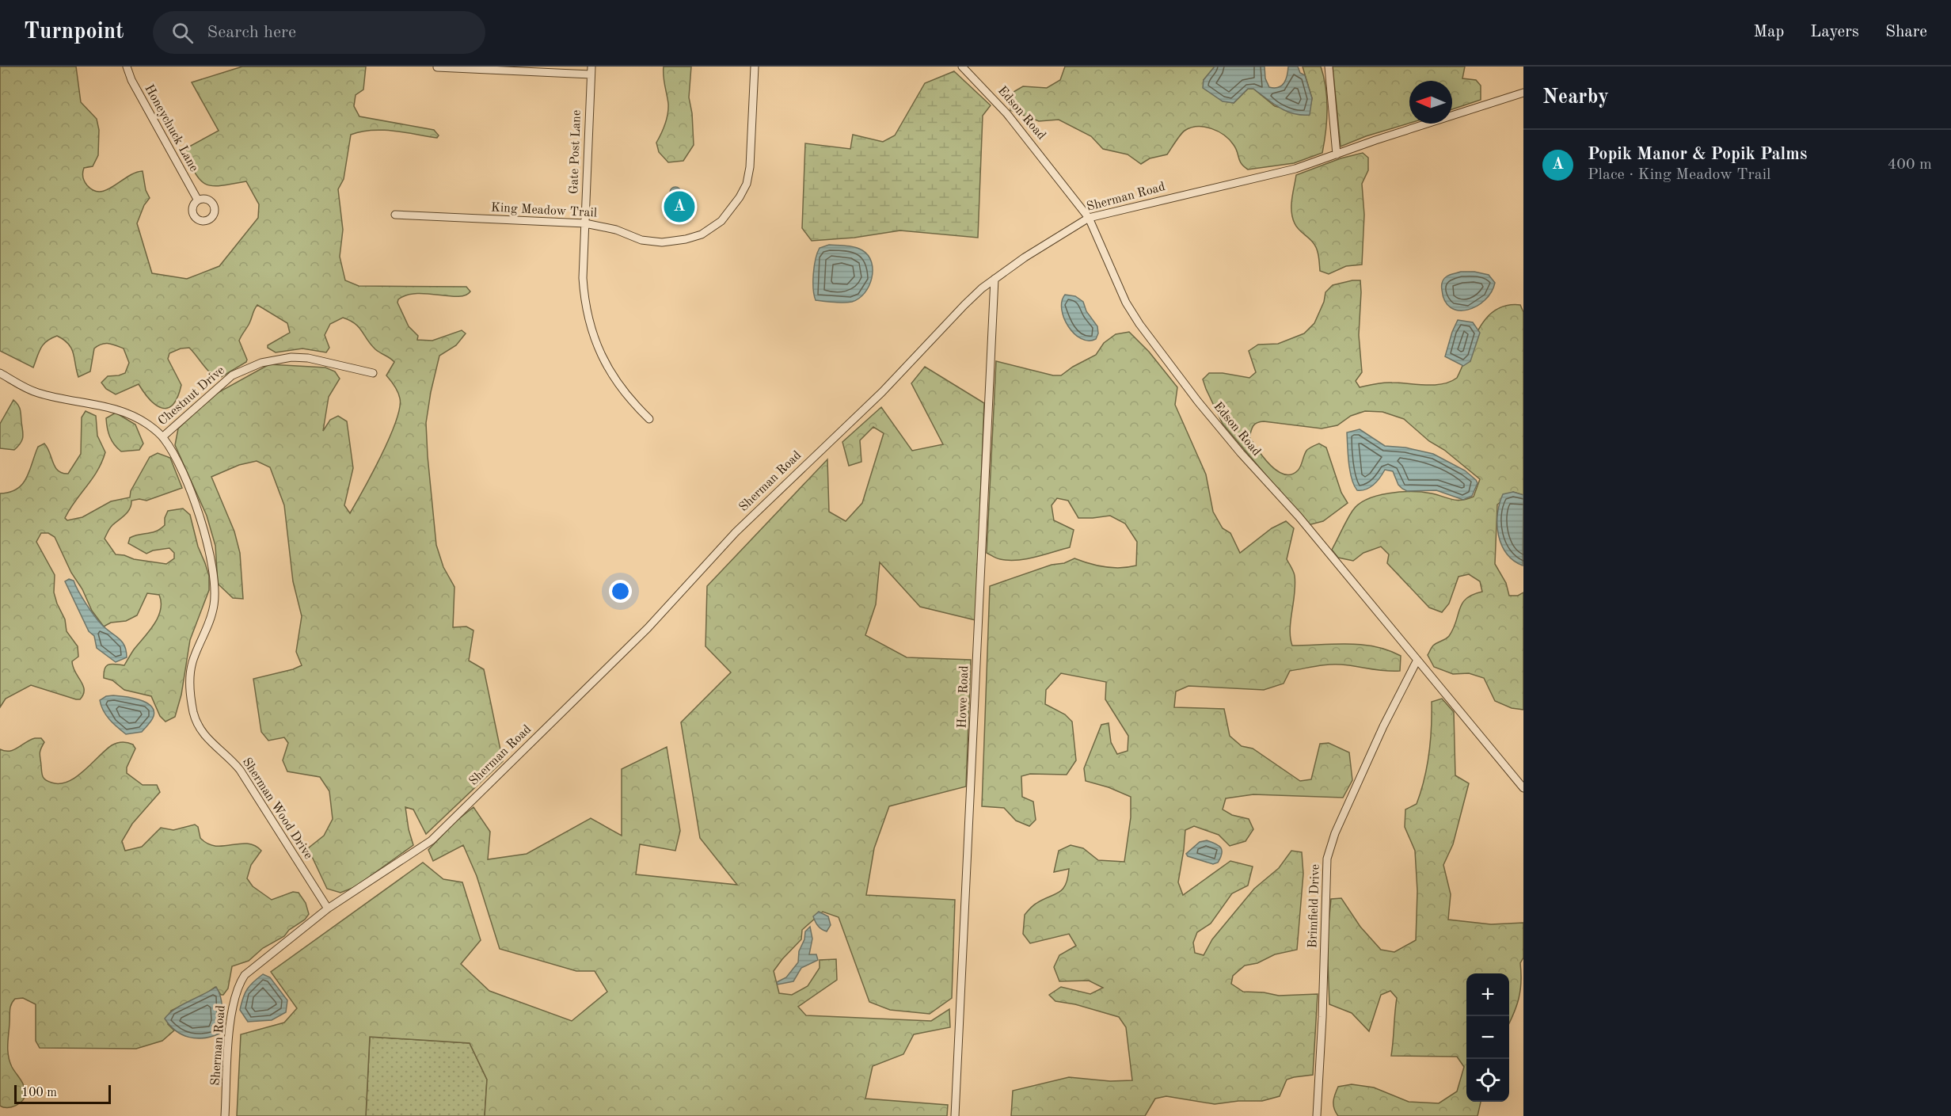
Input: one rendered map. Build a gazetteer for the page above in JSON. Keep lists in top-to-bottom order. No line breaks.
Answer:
{"streets":{"street":["Edson Road","Honeychuck Lane","Gate Post Lane","Sherman Road","King Meadow Trail","Chestnut Drive","Howe Road","Sherman Wood Drive","Brimfield Drive"]},"crossings":[["Edson Road","Sherman Road"],["Edson Road","Brimfield Drive"],["Gate Post Lane","King Meadow Trail"],["Sherman Road","Howe Road"],["Sherman Road","Sherman Wood Drive"],["Chestnut Drive","Sherman Wood Drive"]],"scale_bar":"100 m","north":"left","page":{"header":"Turnpoint","search":"Search here","nav":["Map","Layers","Share"],"heading":"Nearby","list":[{"mark":"A","name":"Popik Manor & Popik Palms","note":"Place · King Meadow Trail","value":"400 m"}],"pins":"A","map_buttons":["+","−"],"scale":"100 m"}}
